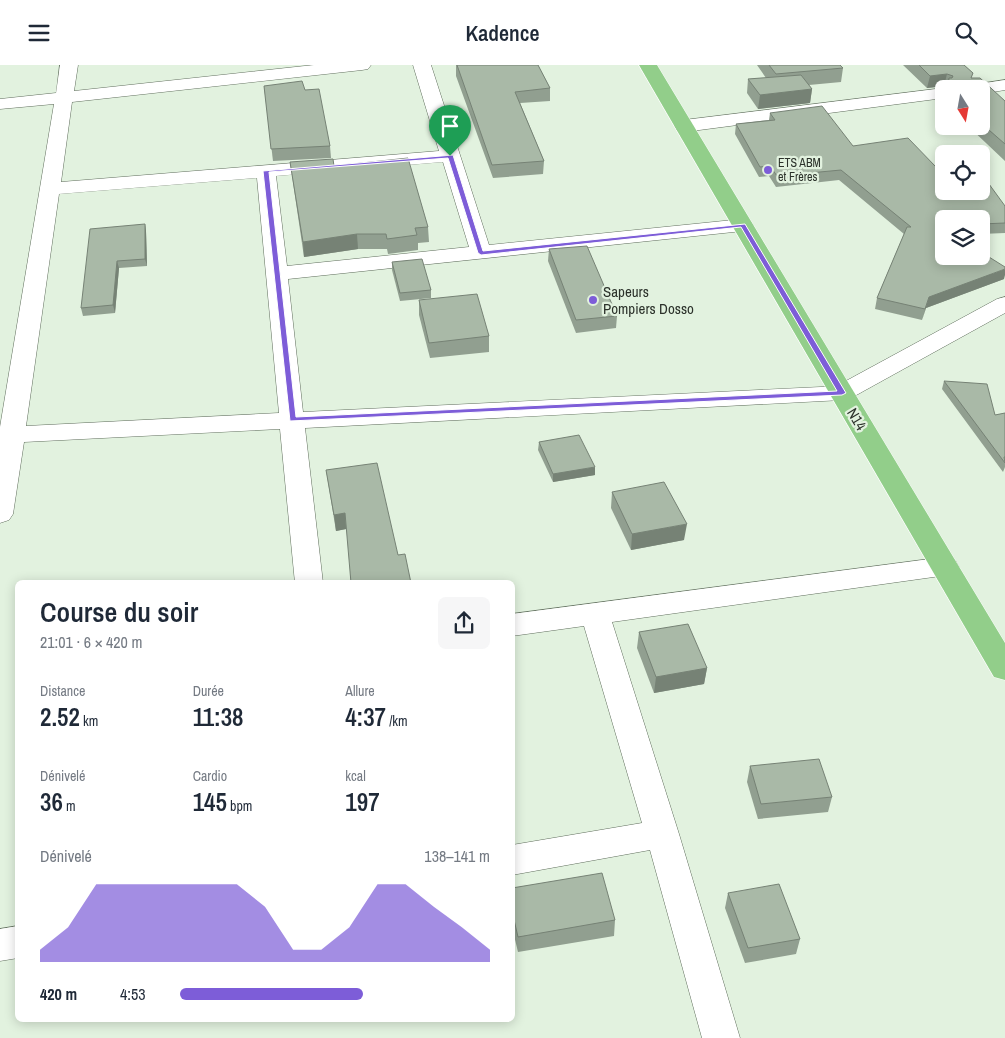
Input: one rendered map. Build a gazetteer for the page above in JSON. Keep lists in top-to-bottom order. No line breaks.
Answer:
{"streets":{"main road":["N14"]},"places":["ETS ABM et Frères","Sapeurs Pompiers Dosso"],"north":"bottom","page":{"header":"Kadence","heading":["Course du soir","21:01 · 6 × 420 m"],"stats":[["Distance","2.52 km"],["Durée","11:38"],["Allure","4:37 /km"],["Dénivelé","36 m"],["Cardio","145 bpm"],["kcal","197"]],"chart":["Dénivelé","138–141 m"],"list":[{"name":"420 m","note":"4:53"}]}}
